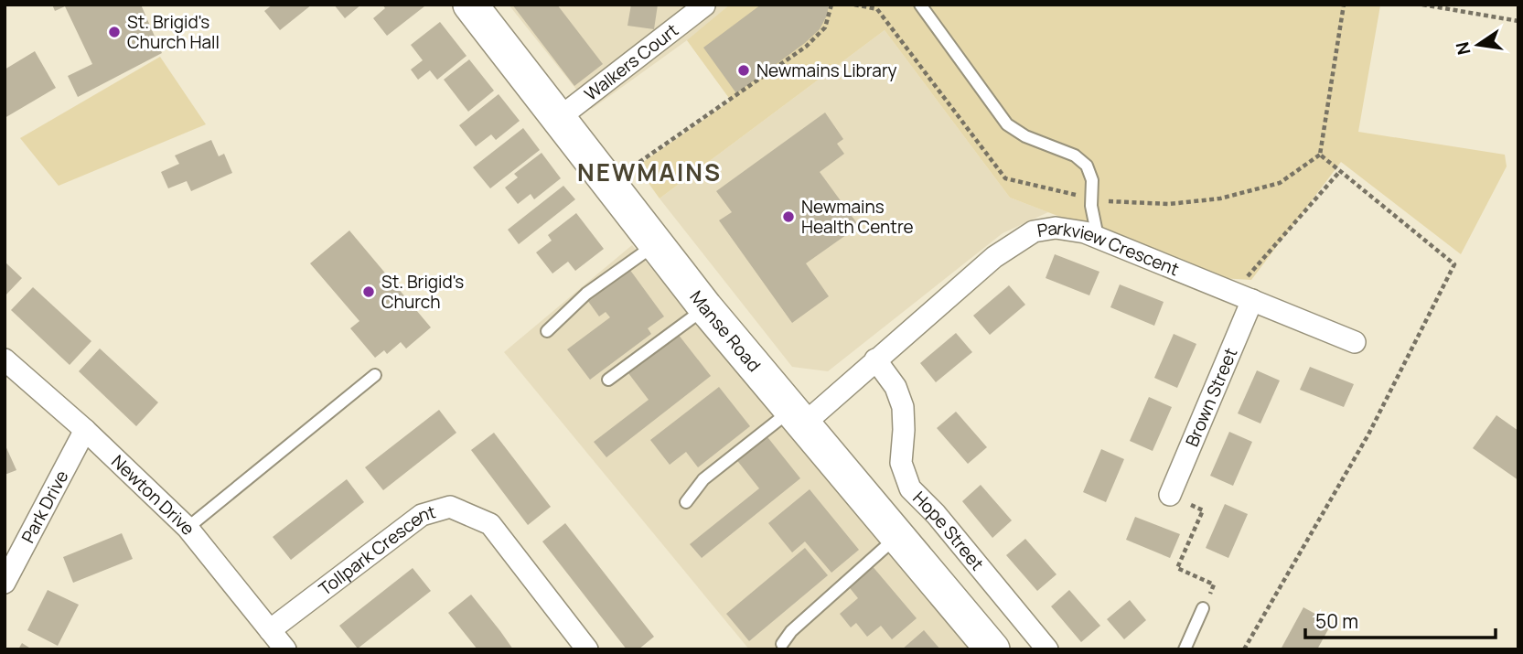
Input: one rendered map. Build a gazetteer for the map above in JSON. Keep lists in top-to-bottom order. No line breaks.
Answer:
{"streets":{"main road":["Manse Road"],"street":["Walkers Court","Parkview Crescent","Brown Street","Newton Drive","Park Drive","Hope Street","Tollpark Crescent"]},"crossings":[["Walkers Court","Manse Road"],["Parkview Crescent","Manse Road"],["Parkview Crescent","Brown Street"],["Parkview Crescent","Hope Street"],["Newton Drive","Park Drive"],["Newton Drive","Tollpark Crescent"]],"districts":["NEWMAINS"],"places":["St. Brigid's Church Hall","Newmains Library","Newmains Health Centre","St. Brigid's Church"],"scale_bar":"50 m","north":"left"}
